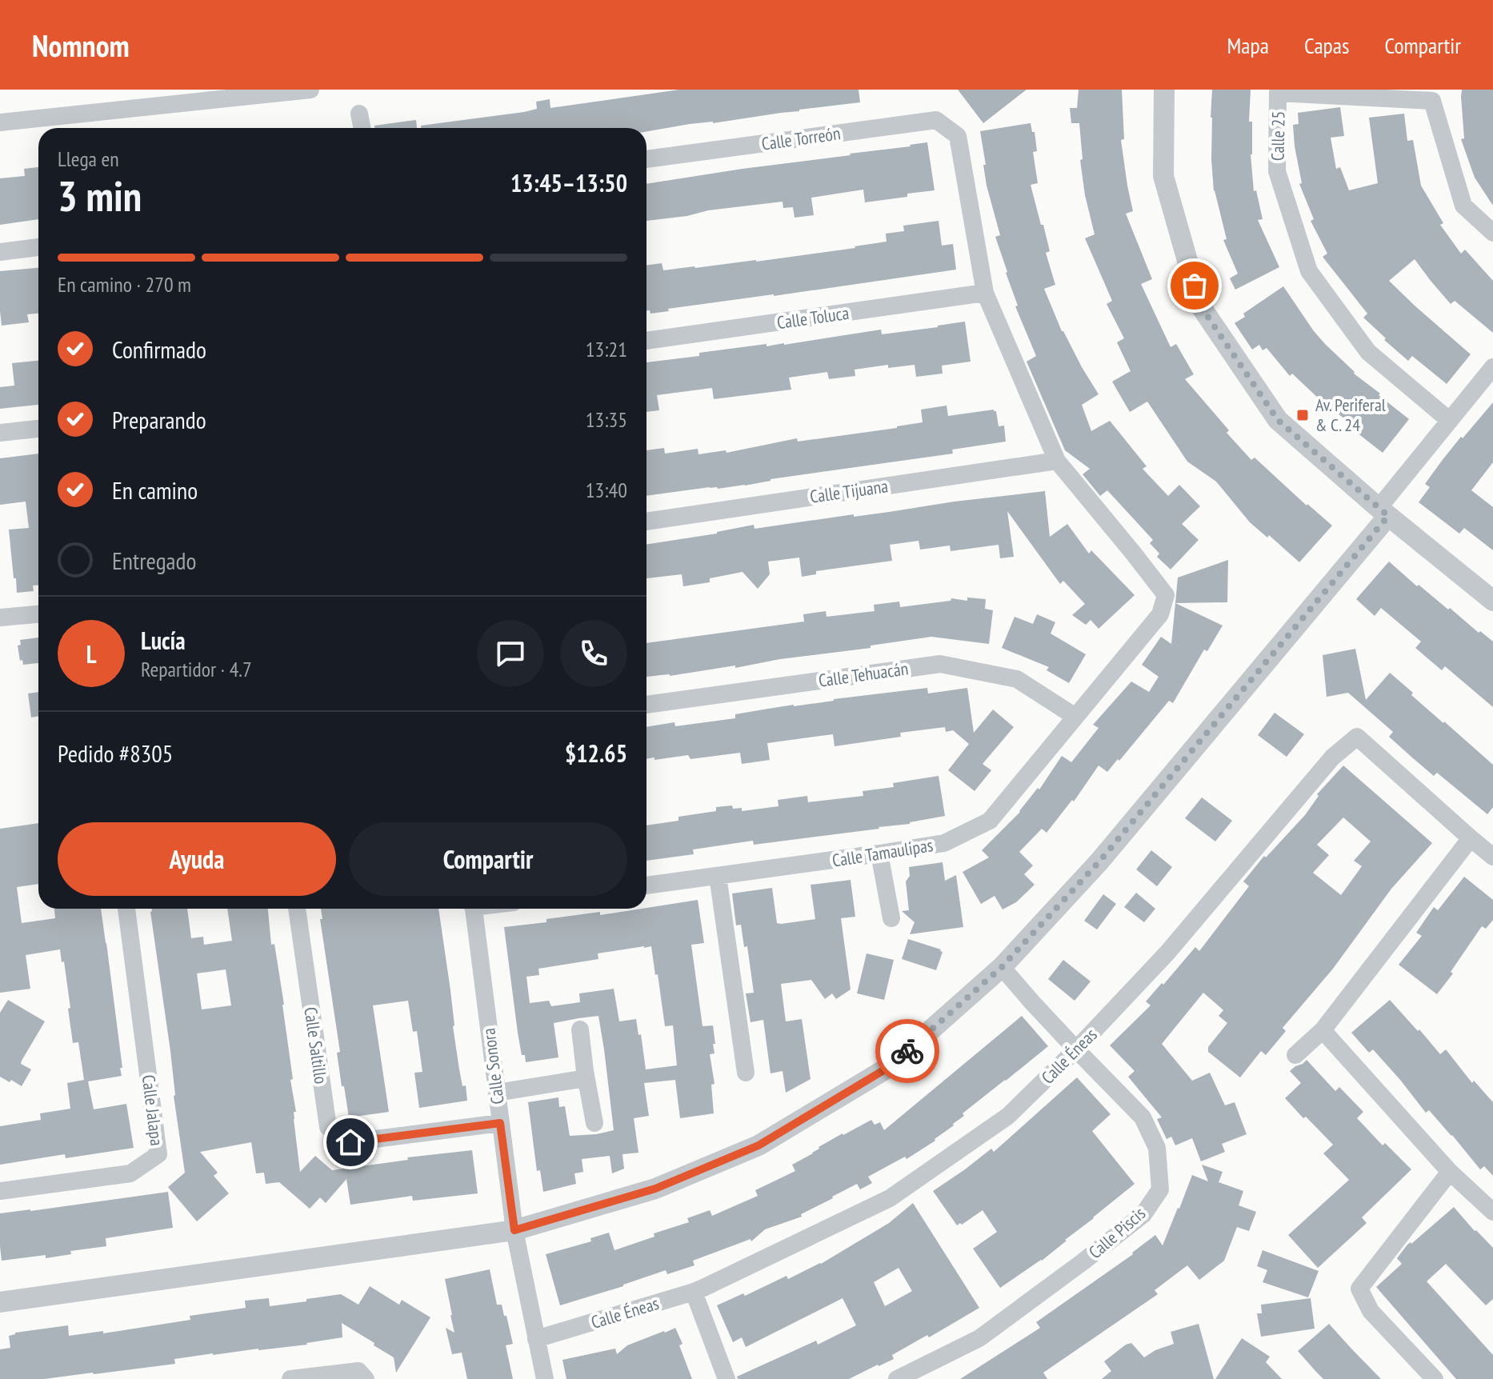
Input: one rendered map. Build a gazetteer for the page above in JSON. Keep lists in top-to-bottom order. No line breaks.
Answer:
{"streets":{"street":["Calle 25","Calle Torreón","Calle Toluca","Calle Tijuana","Calle Tehuacán","Calle Tamaulipas","Calle Saltillo","Calle Éneas","Calle Sonora","Calle Jalapa","Calle Piscis"]},"crossings":[["Calle Torreón","Calle Toluca"],["Calle Tijuana","Calle Tamaulipas"],["Calle Tehuacán","Calle Tamaulipas"],["Calle Saltillo","Calle Sonora"],["Calle Éneas","Calle Sonora"],["Calle Éneas","Calle Piscis"]],"places":{"transit":["Av. Periferal & C. 24"]},"page":{"header":"Nomnom","nav":["Mapa","Capas","Compartir"],"heading":["3 min","Llega en","13:45–13:50"],"panel":["Lucía","Repartidor · 4.7","Pedido #8305","$12.65"],"bar":"En camino · 270 m","list":[["Confirmado","13:21"],["Preparando","13:35"],["En camino","13:40"],"Entregado"],"round":"L","buttons":["Ayuda","Compartir"]}}
